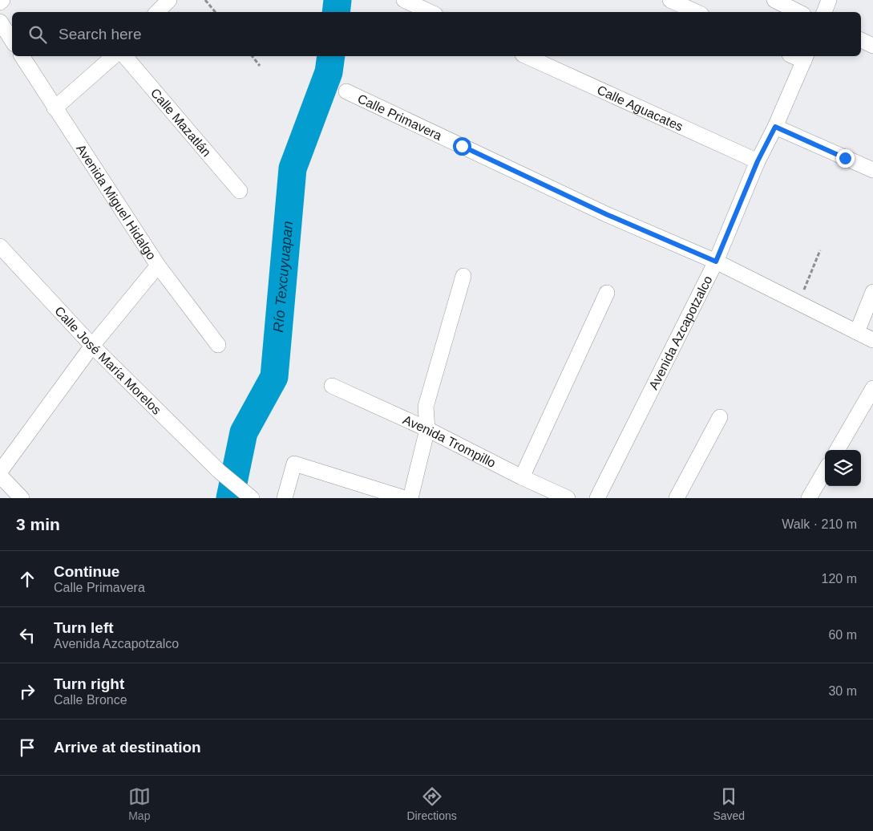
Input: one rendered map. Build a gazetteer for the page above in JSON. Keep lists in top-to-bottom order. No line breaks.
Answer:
{"streets":{"street":["Calle Aguacates","Calle Primavera","Calle Mazatlán","Avenida Miguel Hidalgo","Avenida Azcapotzalco","Calle José María Morelos","Avenida Trompillo"]},"crossings":[["Calle Aguacates","Avenida Azcapotzalco"],["Calle Primavera","Avenida Azcapotzalco"]],"water":["Río Texcuyuapan"],"page":{"search":"Search here","heading":["3 min","Walk · 210 m"],"list":[["Continue","Calle Primavera","120 m"],["Turn left","Avenida Azcapotzalco","60 m"],["Turn right","Calle Bronce","30 m"],"Arrive at destination"],"nav":["Map","Directions","Saved"]}}
